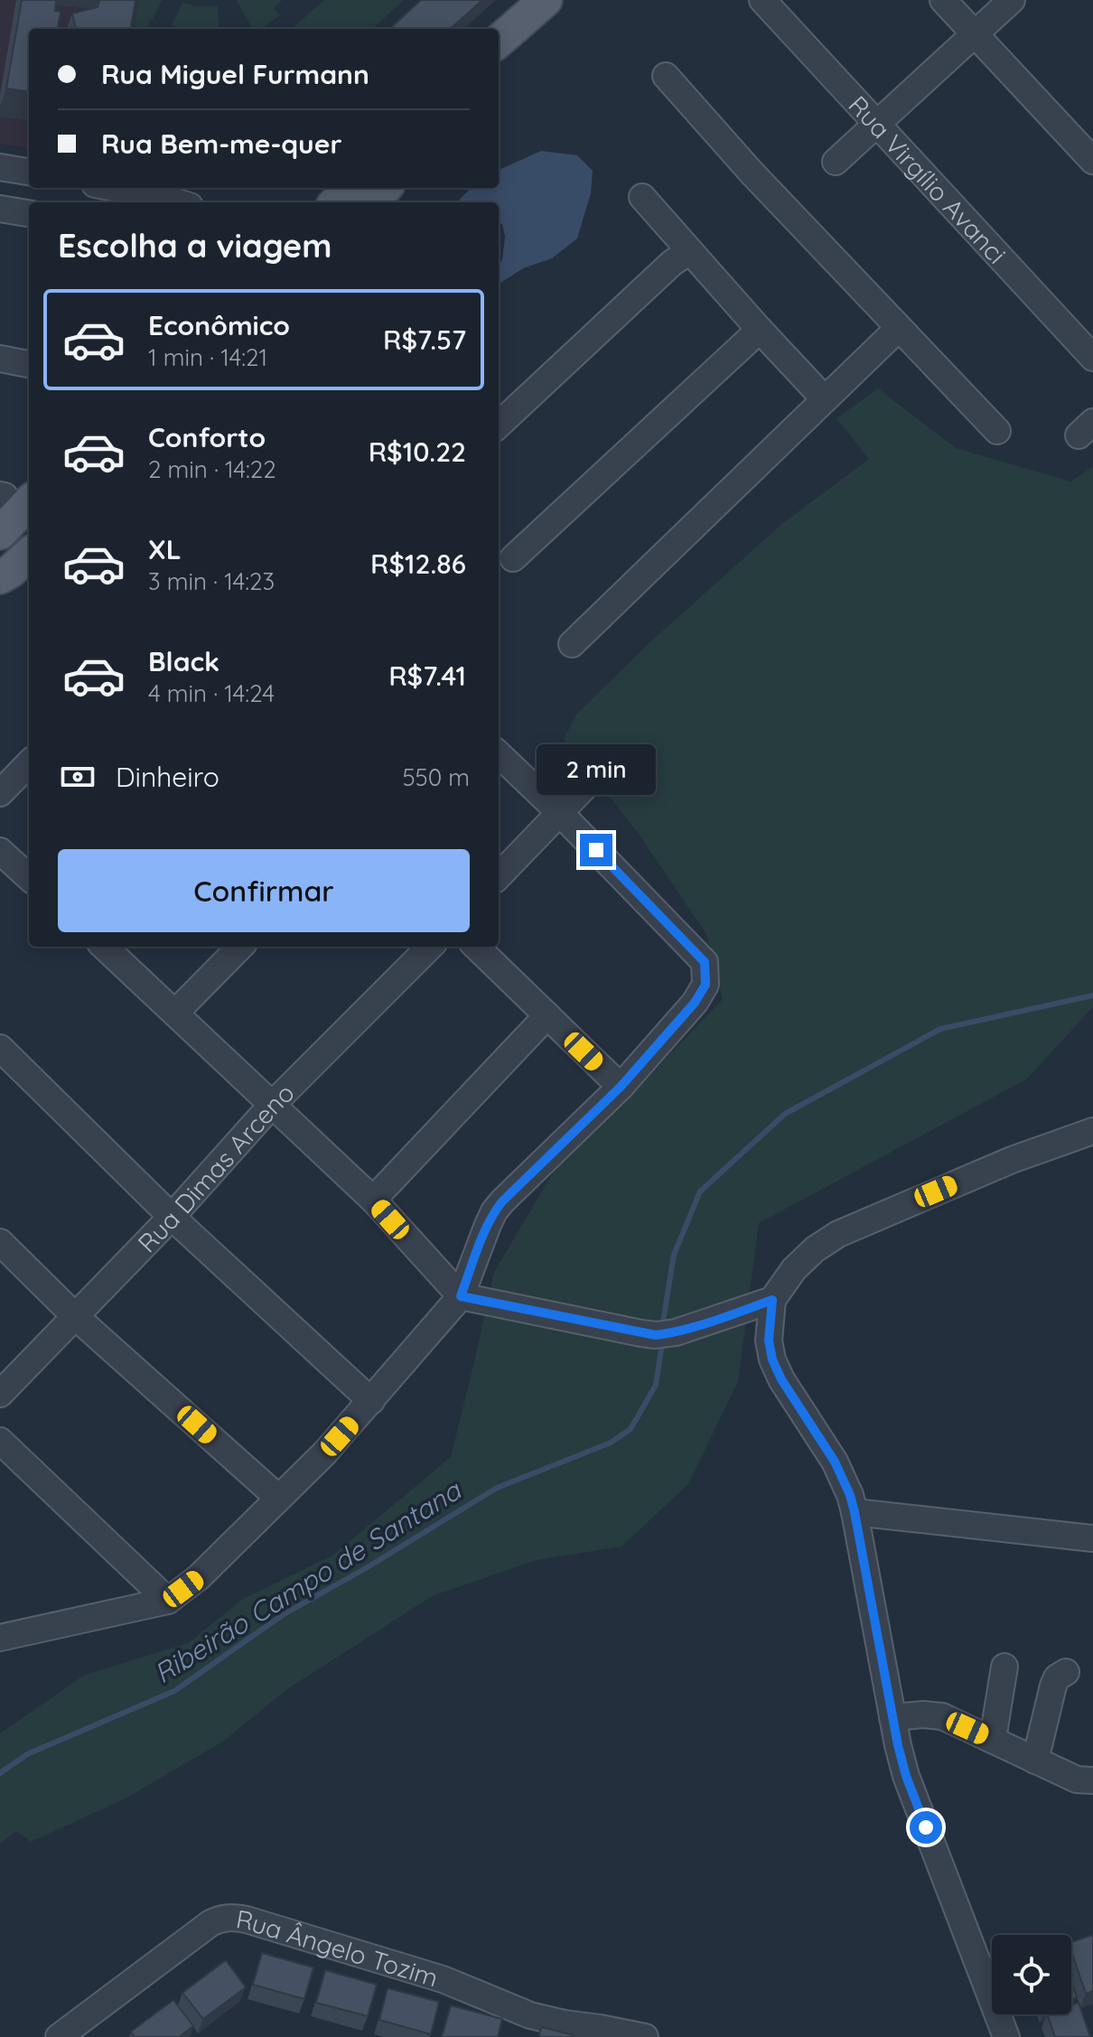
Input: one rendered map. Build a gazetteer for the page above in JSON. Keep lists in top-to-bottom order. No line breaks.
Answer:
{"streets":{"street":["Rua Virgílio Avanci","Rua Dimas Arceno","Rua Ângelo Tozim"]},"water":["Ribeirão Campo de Santana"],"page":{"banner":["Rua Miguel Furmann","Rua Bem-me-quer"],"heading":"Escolha a viagem","list":[{"name":"Econômico","note":"1 min · 14:21","value":"R$7.57"},{"name":"Conforto","note":"2 min · 14:22","value":"R$10.22"},{"name":"XL","note":"3 min · 14:23","value":"R$12.86"},{"name":"Black","note":"4 min · 14:24","value":"R$7.41"}],"pay":["Dinheiro","550 m"],"bubble":"2 min","buttons":"Confirmar"}}
